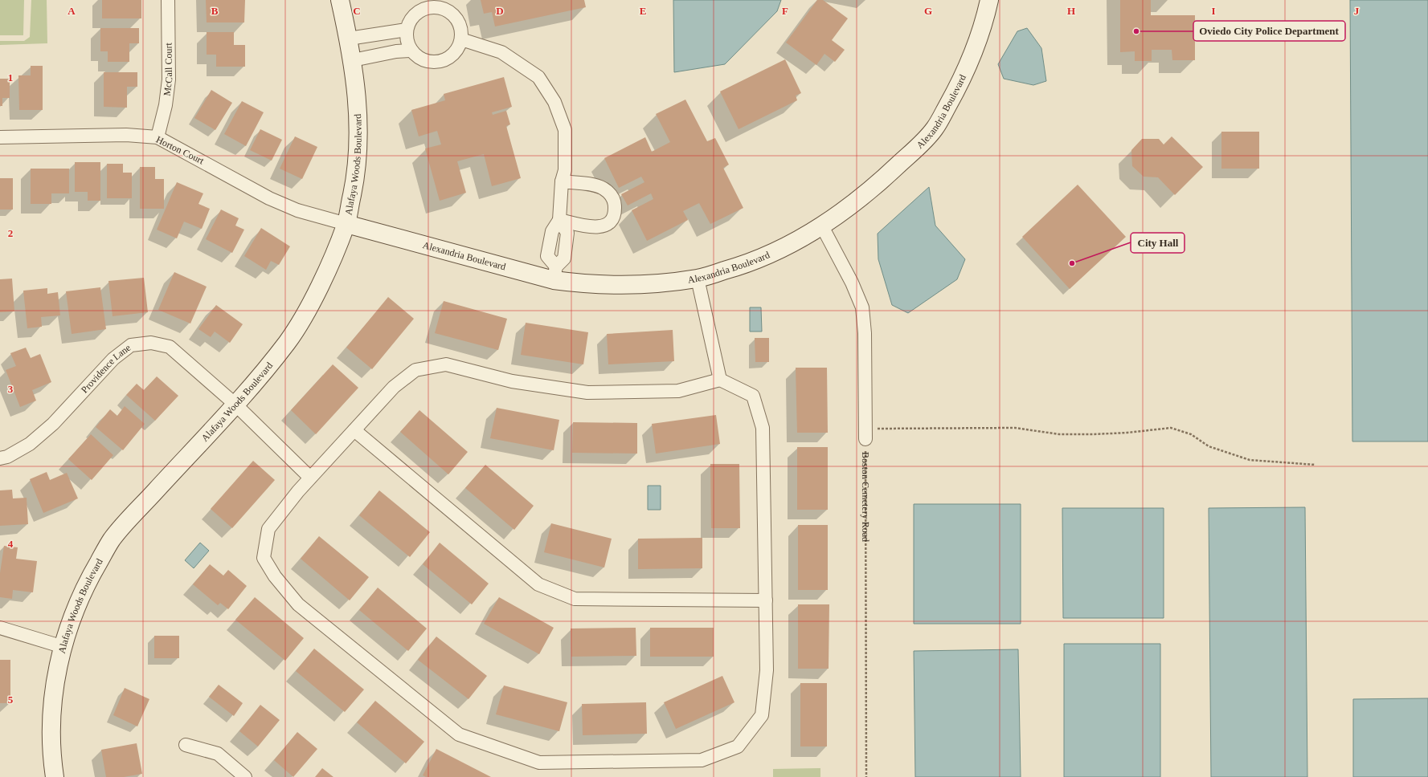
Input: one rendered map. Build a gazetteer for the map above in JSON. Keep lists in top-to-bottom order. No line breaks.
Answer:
{"streets":{"street":["McCall Court","Alexandria Boulevard","Horton Court","Alafaya Woods Boulevard","Providence Lane"],"path":["Boston Cemetery Road"]},"crossings":[["McCall Court","Horton Court"],["Alexandria Boulevard","Horton Court"],["Alexandria Boulevard","Alafaya Woods Boulevard"],["Horton Court","Alafaya Woods Boulevard"],["Alafaya Woods Boulevard","Providence Lane"]],"places":["Oviedo City Police Department","City Hall"],"grid":{"columns":["A","B","C","D","E","F","G","H","I","J"],"rows":["1","2","3","4","5"]}}
